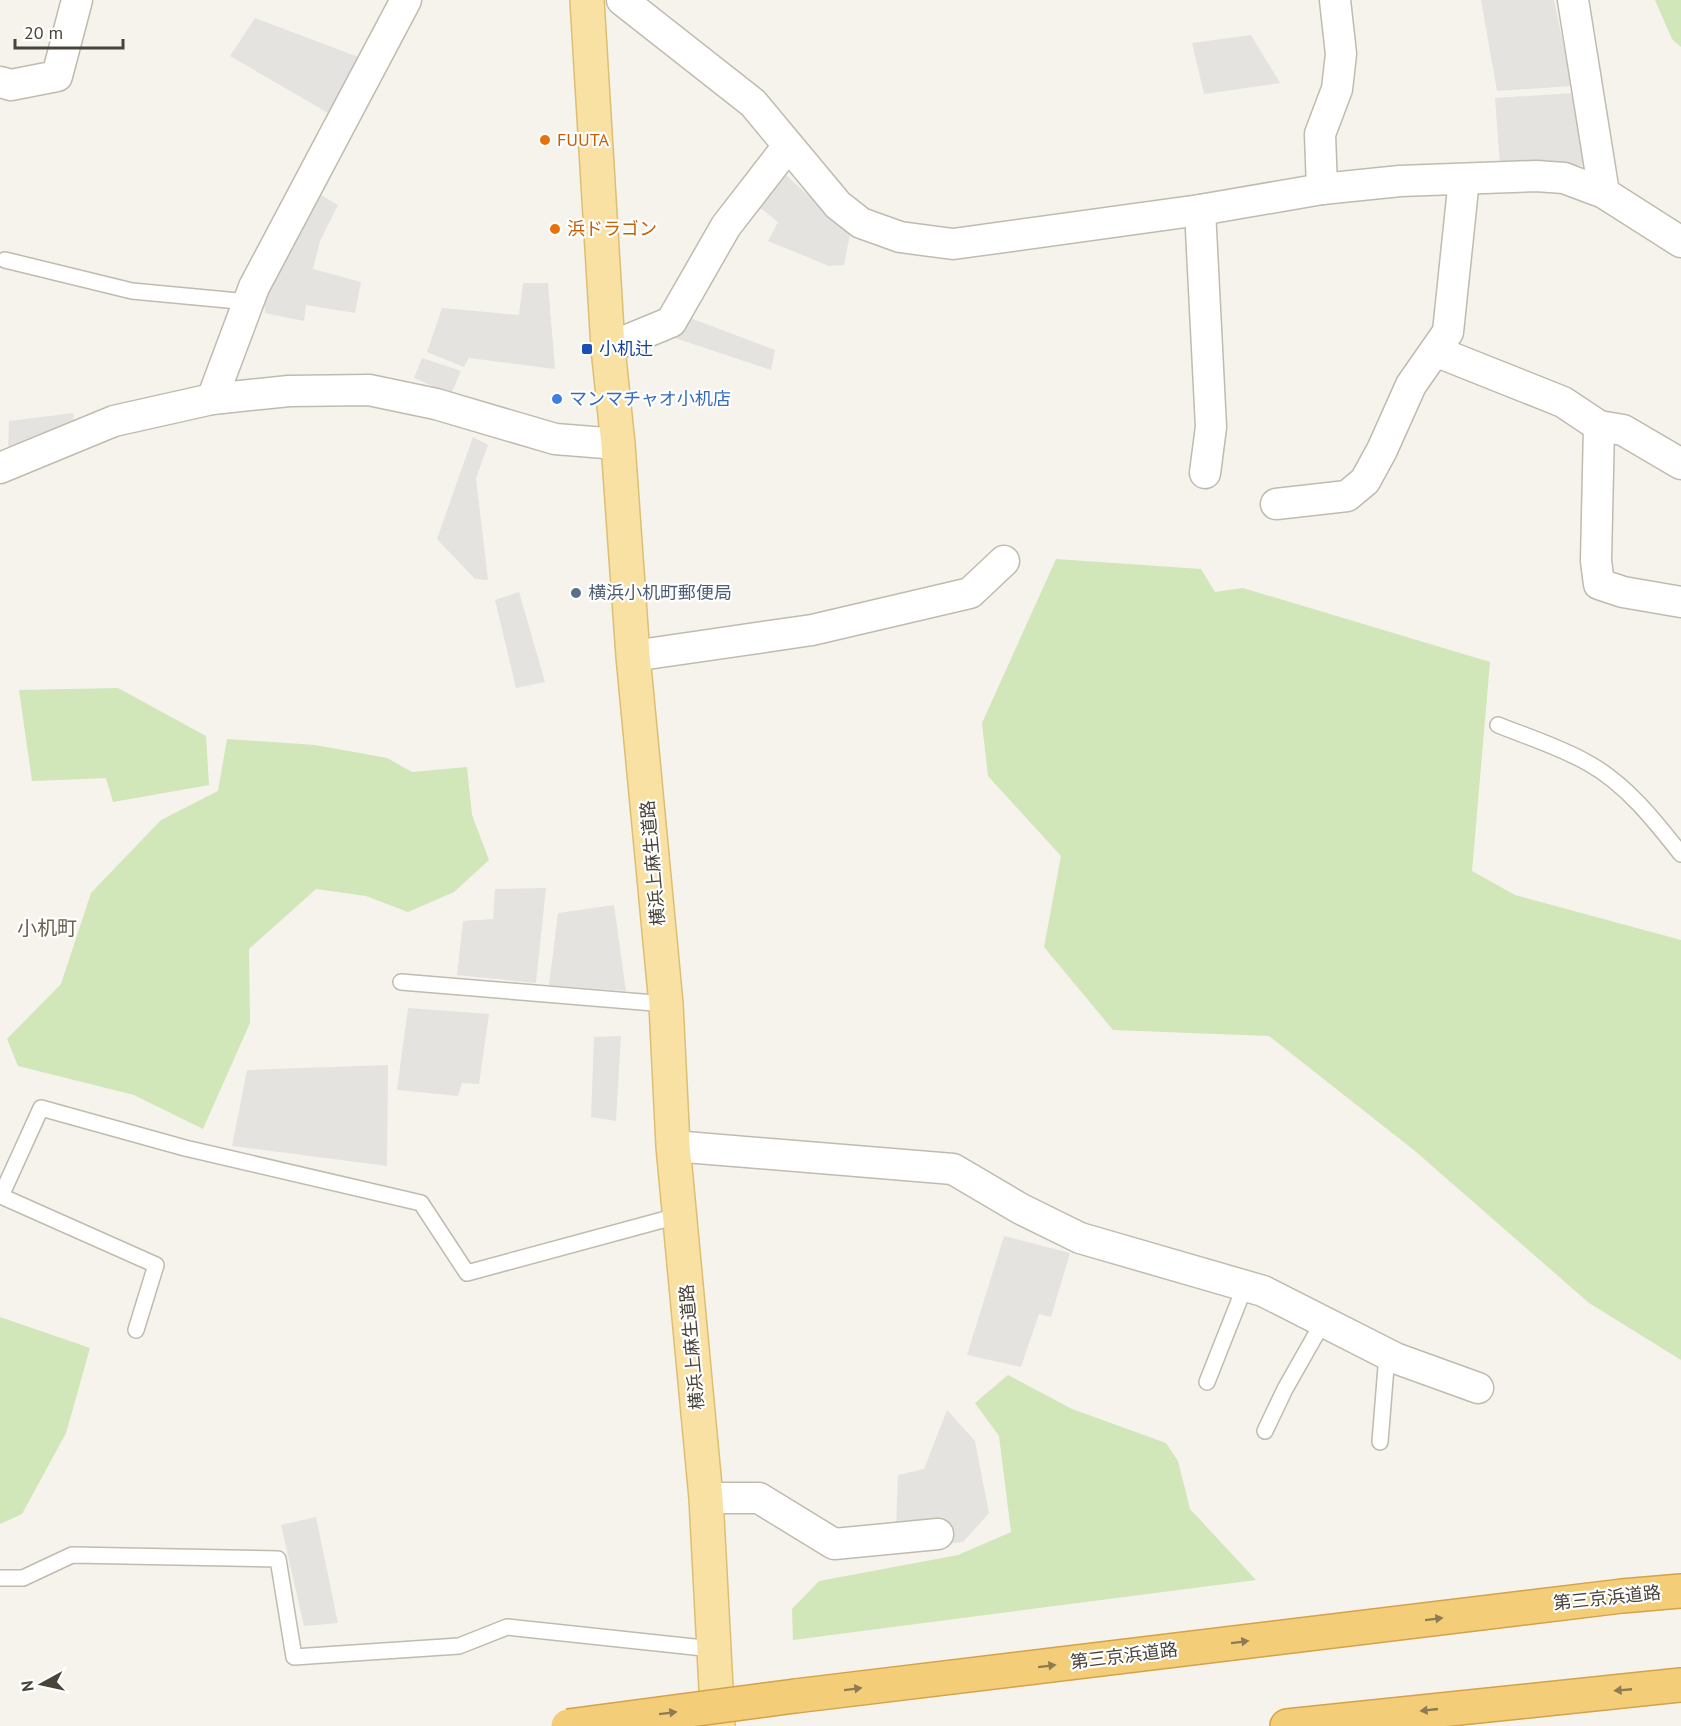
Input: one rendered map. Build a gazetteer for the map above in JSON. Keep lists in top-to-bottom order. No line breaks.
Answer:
{"streets":{"highway":["第三京浜道路"],"main road":["横浜上麻生道路"]},"districts":["小机町"],"places":{"other":["FUUTA","浜ドラゴン","マンマチャオ小机店","横浜小机町郵便局"],"transit":["小机辻"]},"scale_bar":"20 m","north":"left"}
